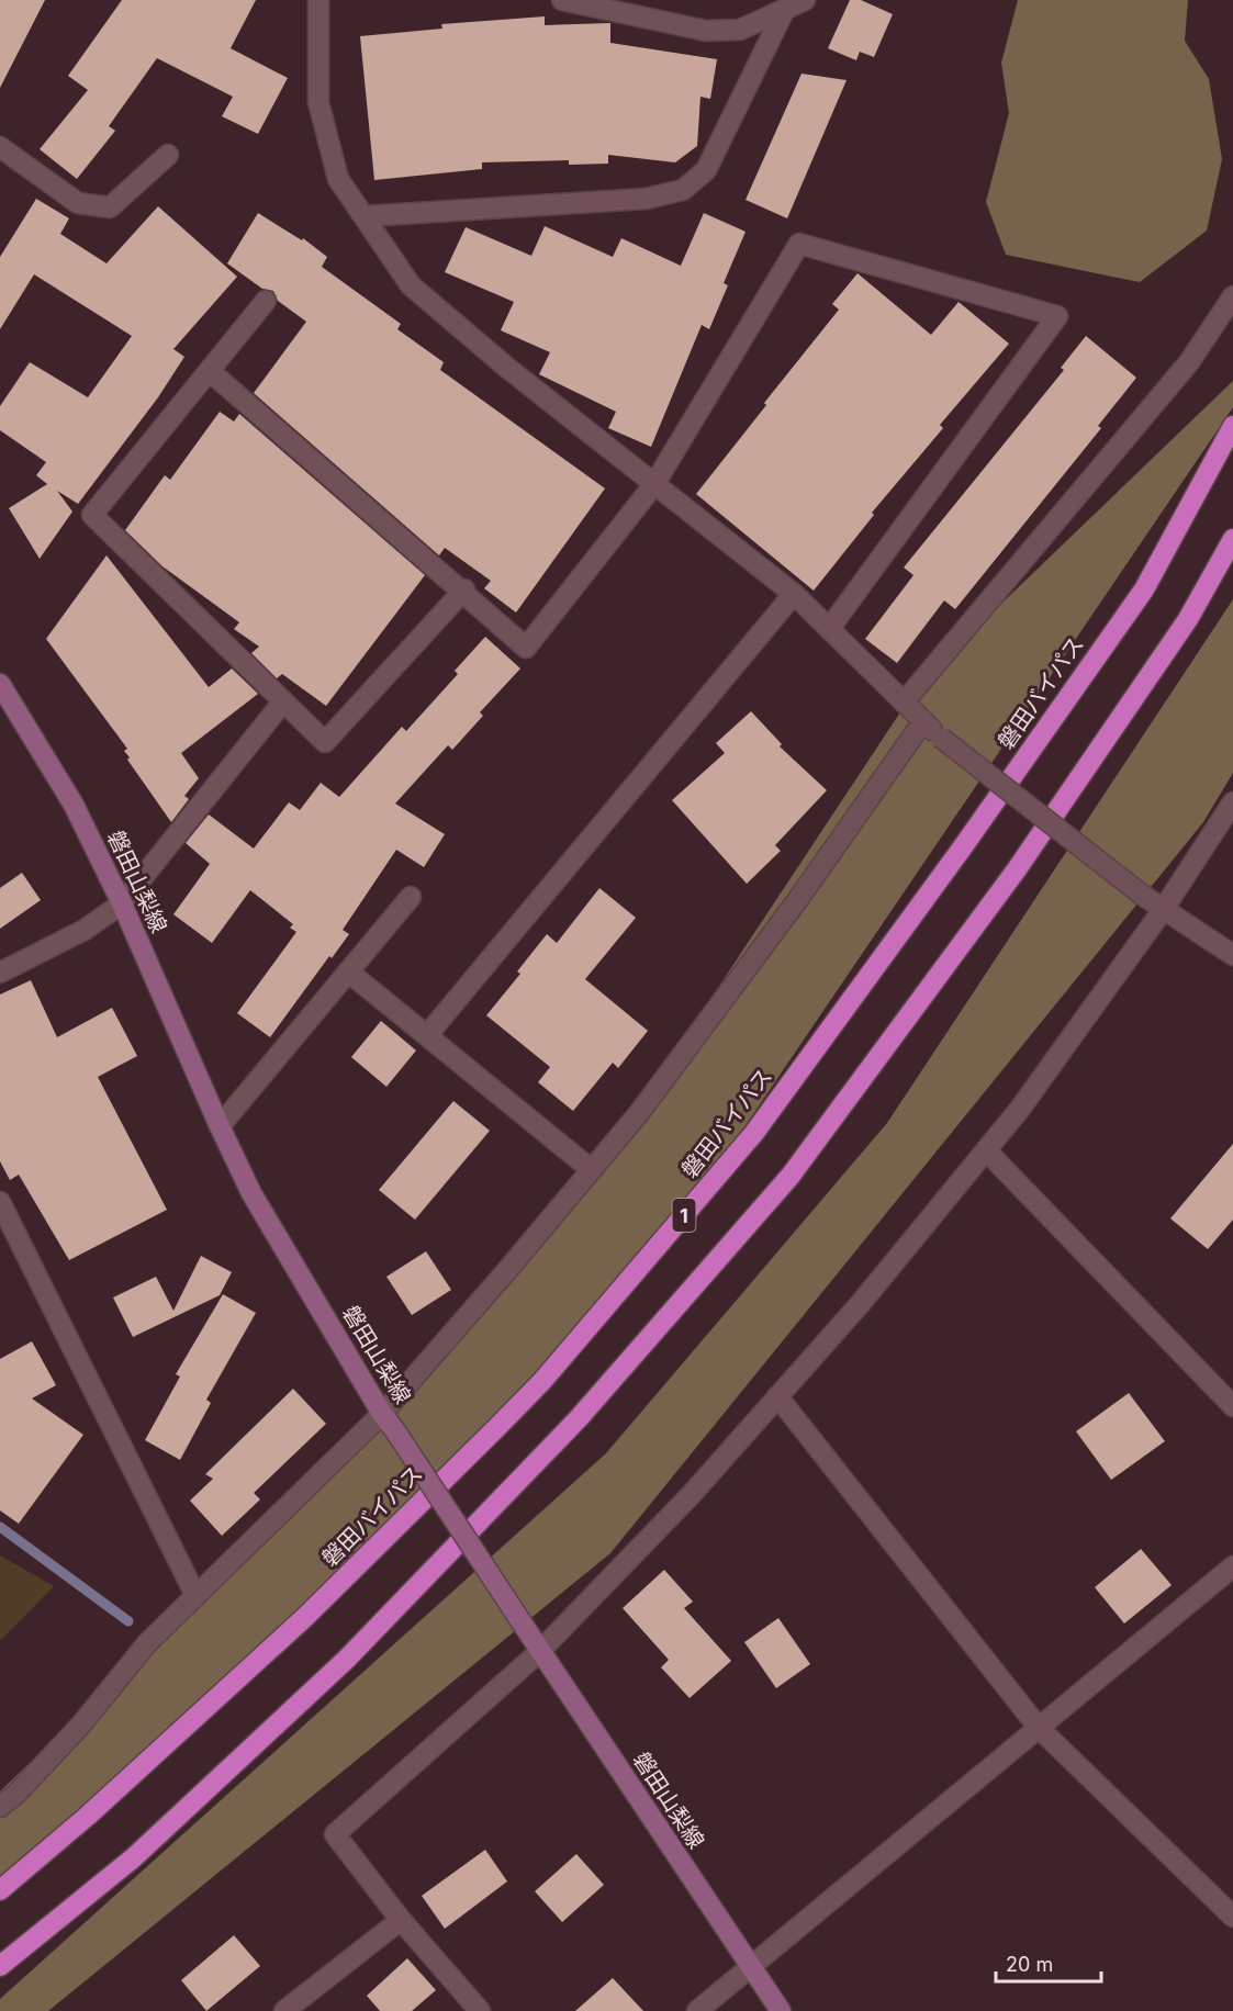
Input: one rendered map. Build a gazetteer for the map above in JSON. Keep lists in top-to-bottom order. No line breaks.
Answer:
{"streets":{"highway":["磐田バイパス","1"],"main road":["磐田山梨線"]},"scale_bar":"20 m"}
